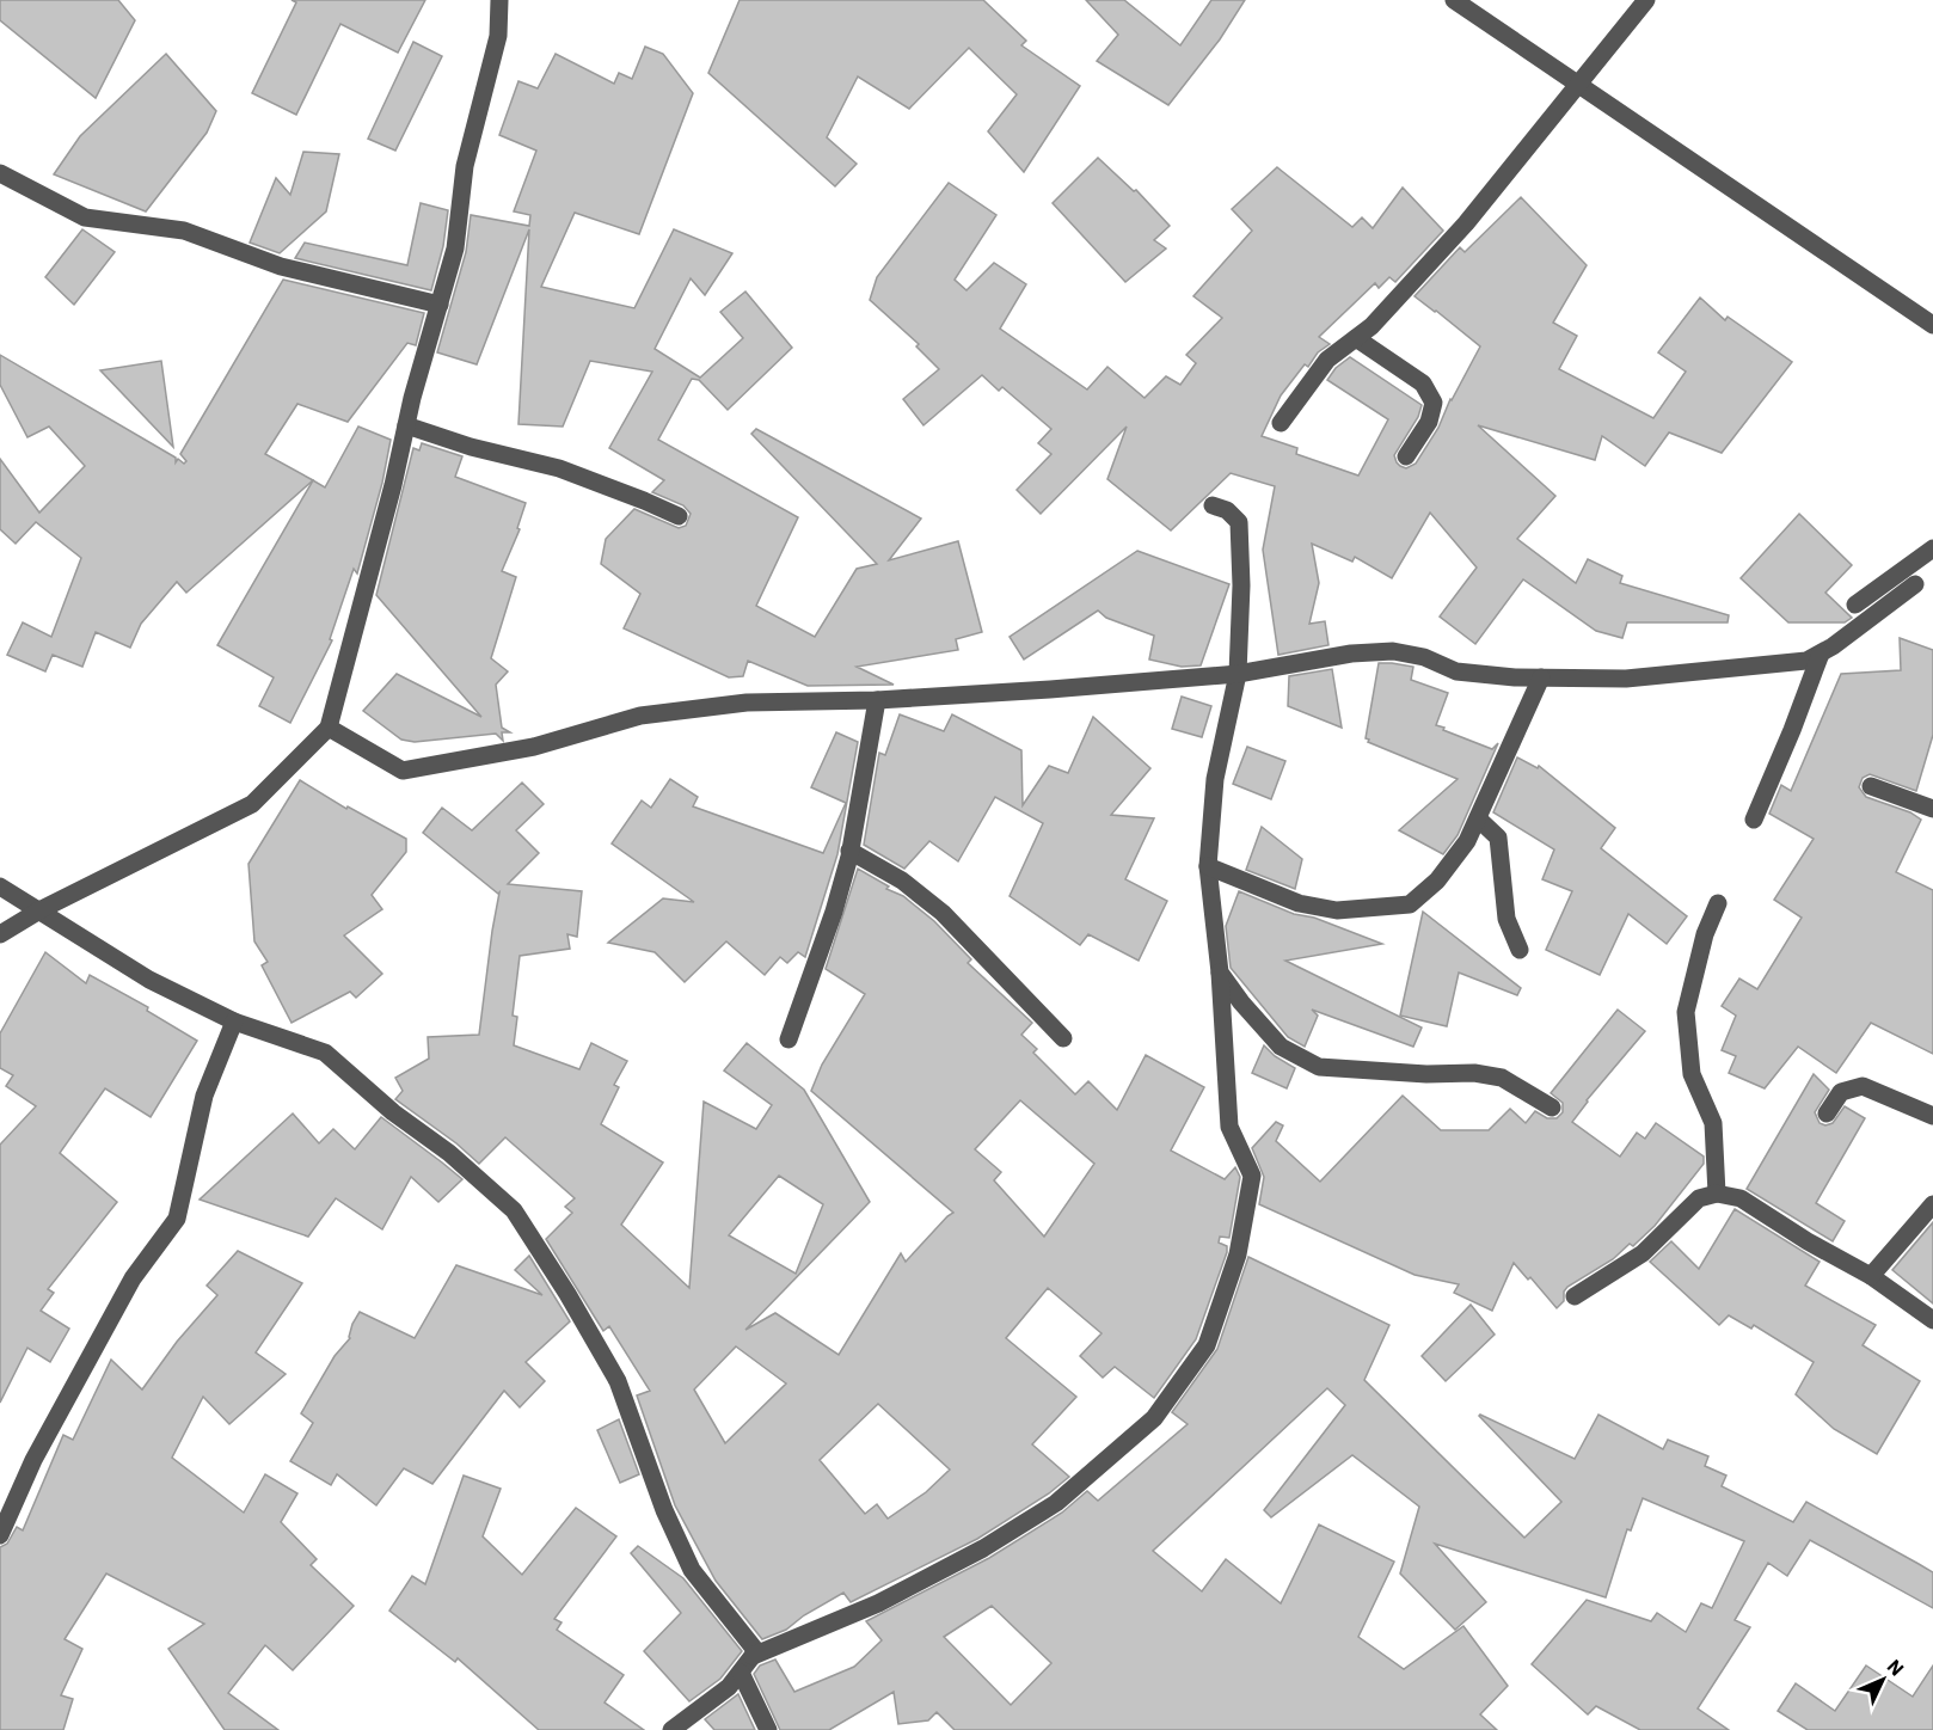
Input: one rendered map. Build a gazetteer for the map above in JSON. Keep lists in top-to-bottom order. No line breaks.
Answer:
{"north":"top right"}
